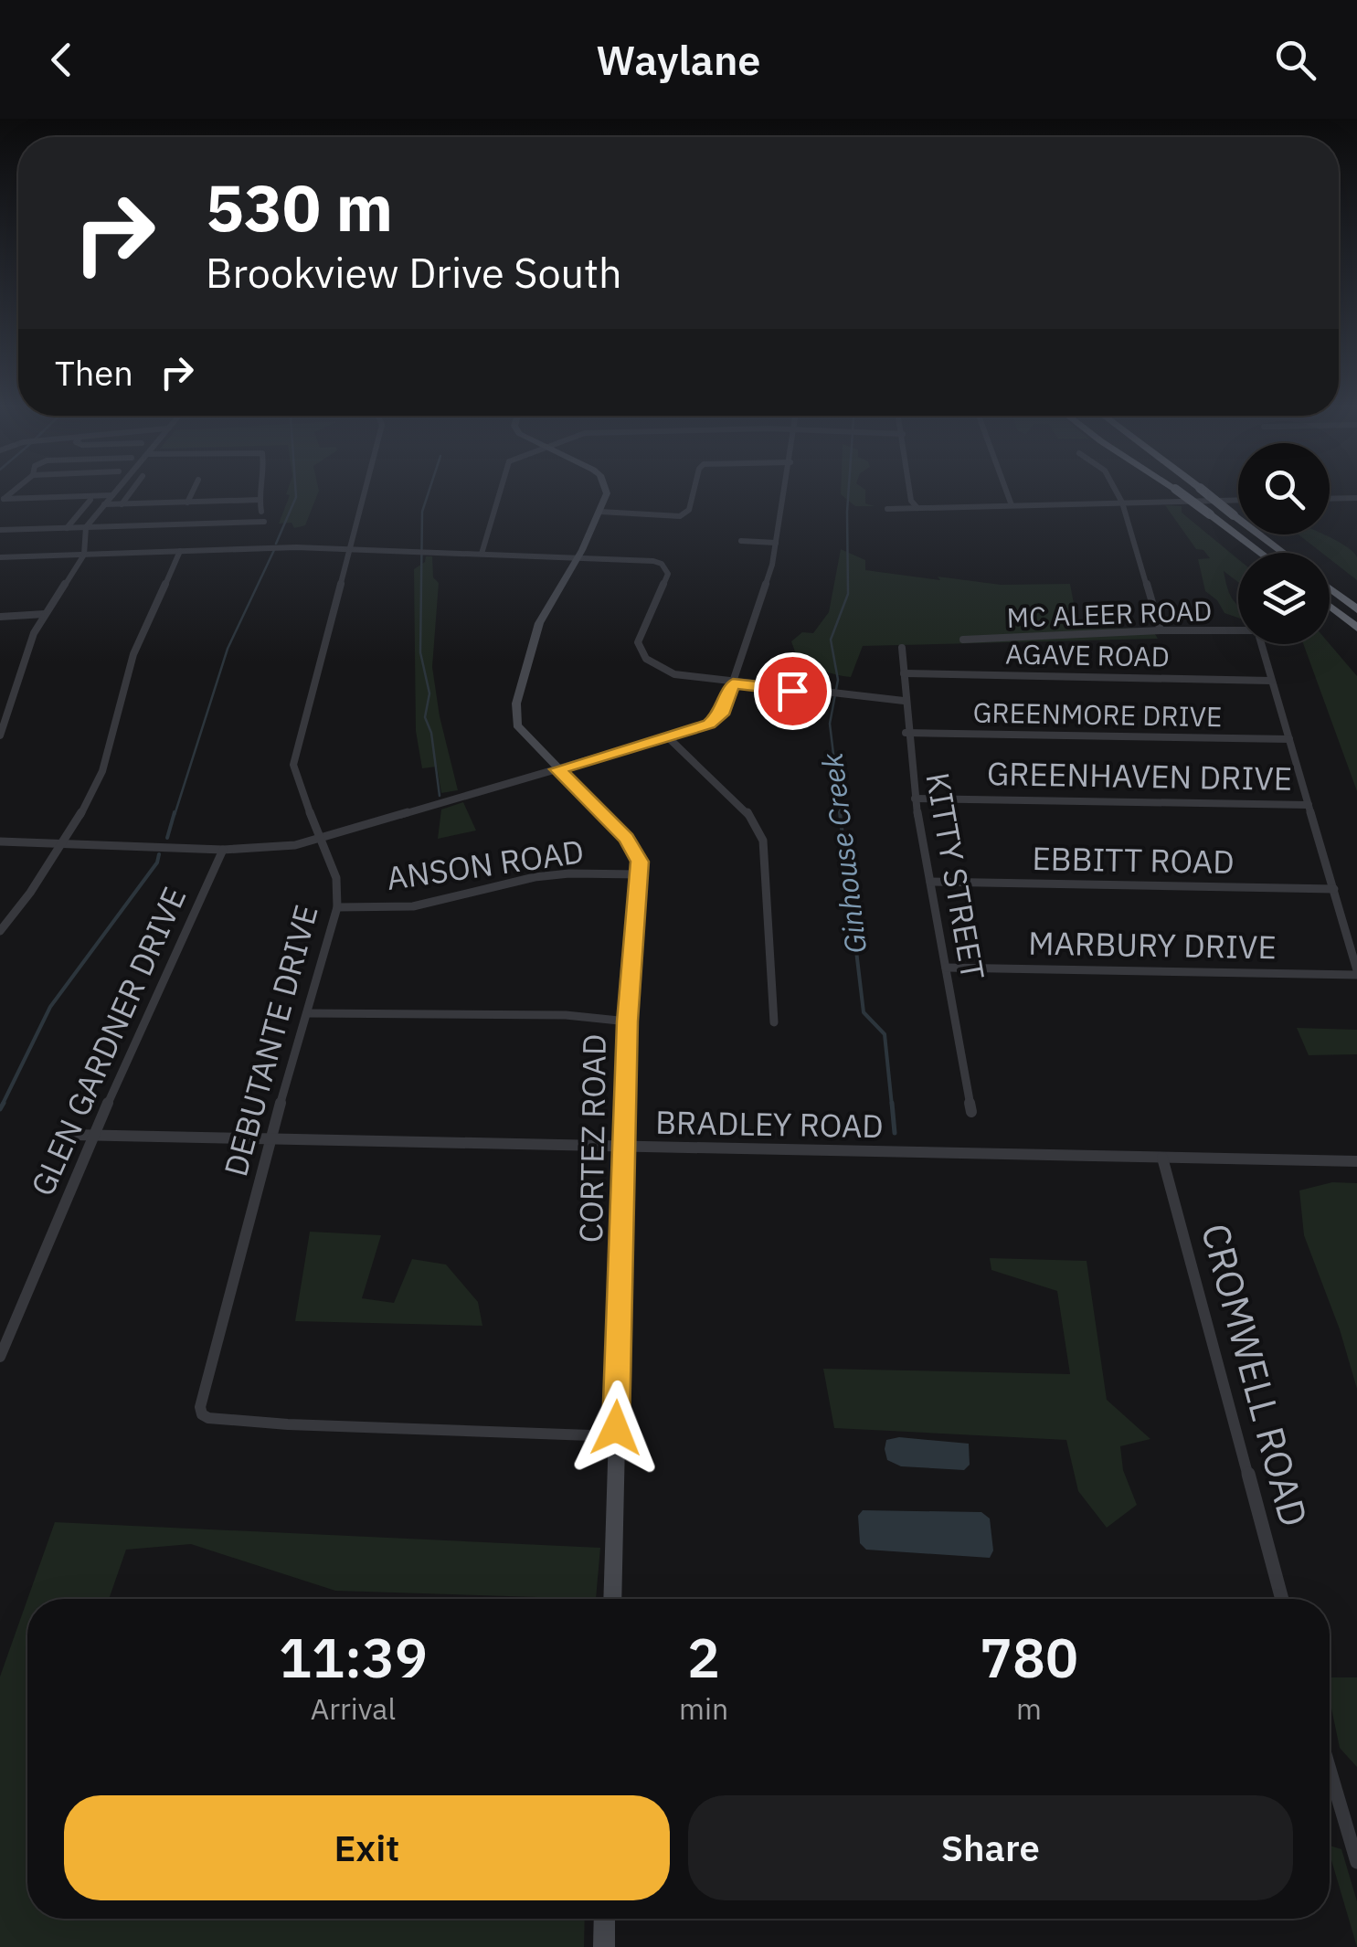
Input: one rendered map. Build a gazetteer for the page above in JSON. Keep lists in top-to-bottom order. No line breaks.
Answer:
{"streets":{"street":["MC ALEER ROAD","AGAVE ROAD","GREENMORE DRIVE","GREENHAVEN DRIVE","EBBITT ROAD","ANSON ROAD","KITTY STREET","MARBURY DRIVE","DEBUTANTE DRIVE","GLEN GARDNER DRIVE","BRADLEY ROAD","CORTEZ ROAD","CROMWELL ROAD"]},"crossings":[["MC ALEER ROAD","AGAVE ROAD"],["AGAVE ROAD","KITTY STREET"],["GREENMORE DRIVE","KITTY STREET"],["GREENHAVEN DRIVE","KITTY STREET"],["EBBITT ROAD","KITTY STREET"],["ANSON ROAD","DEBUTANTE DRIVE"],["ANSON ROAD","CORTEZ ROAD"],["KITTY STREET","MARBURY DRIVE"],["DEBUTANTE DRIVE","BRADLEY ROAD"],["DEBUTANTE DRIVE","CORTEZ ROAD"],["GLEN GARDNER DRIVE","BRADLEY ROAD"],["BRADLEY ROAD","CORTEZ ROAD"],["BRADLEY ROAD","CROMWELL ROAD"]],"water":["Ginhouse Creek"],"page":{"header":"Waylane","turn":["530 m","Brookview Drive South"],"then":"Then","eta":["11:39","Arrival","2","min","780","m"],"buttons":["Exit","Share"]}}
